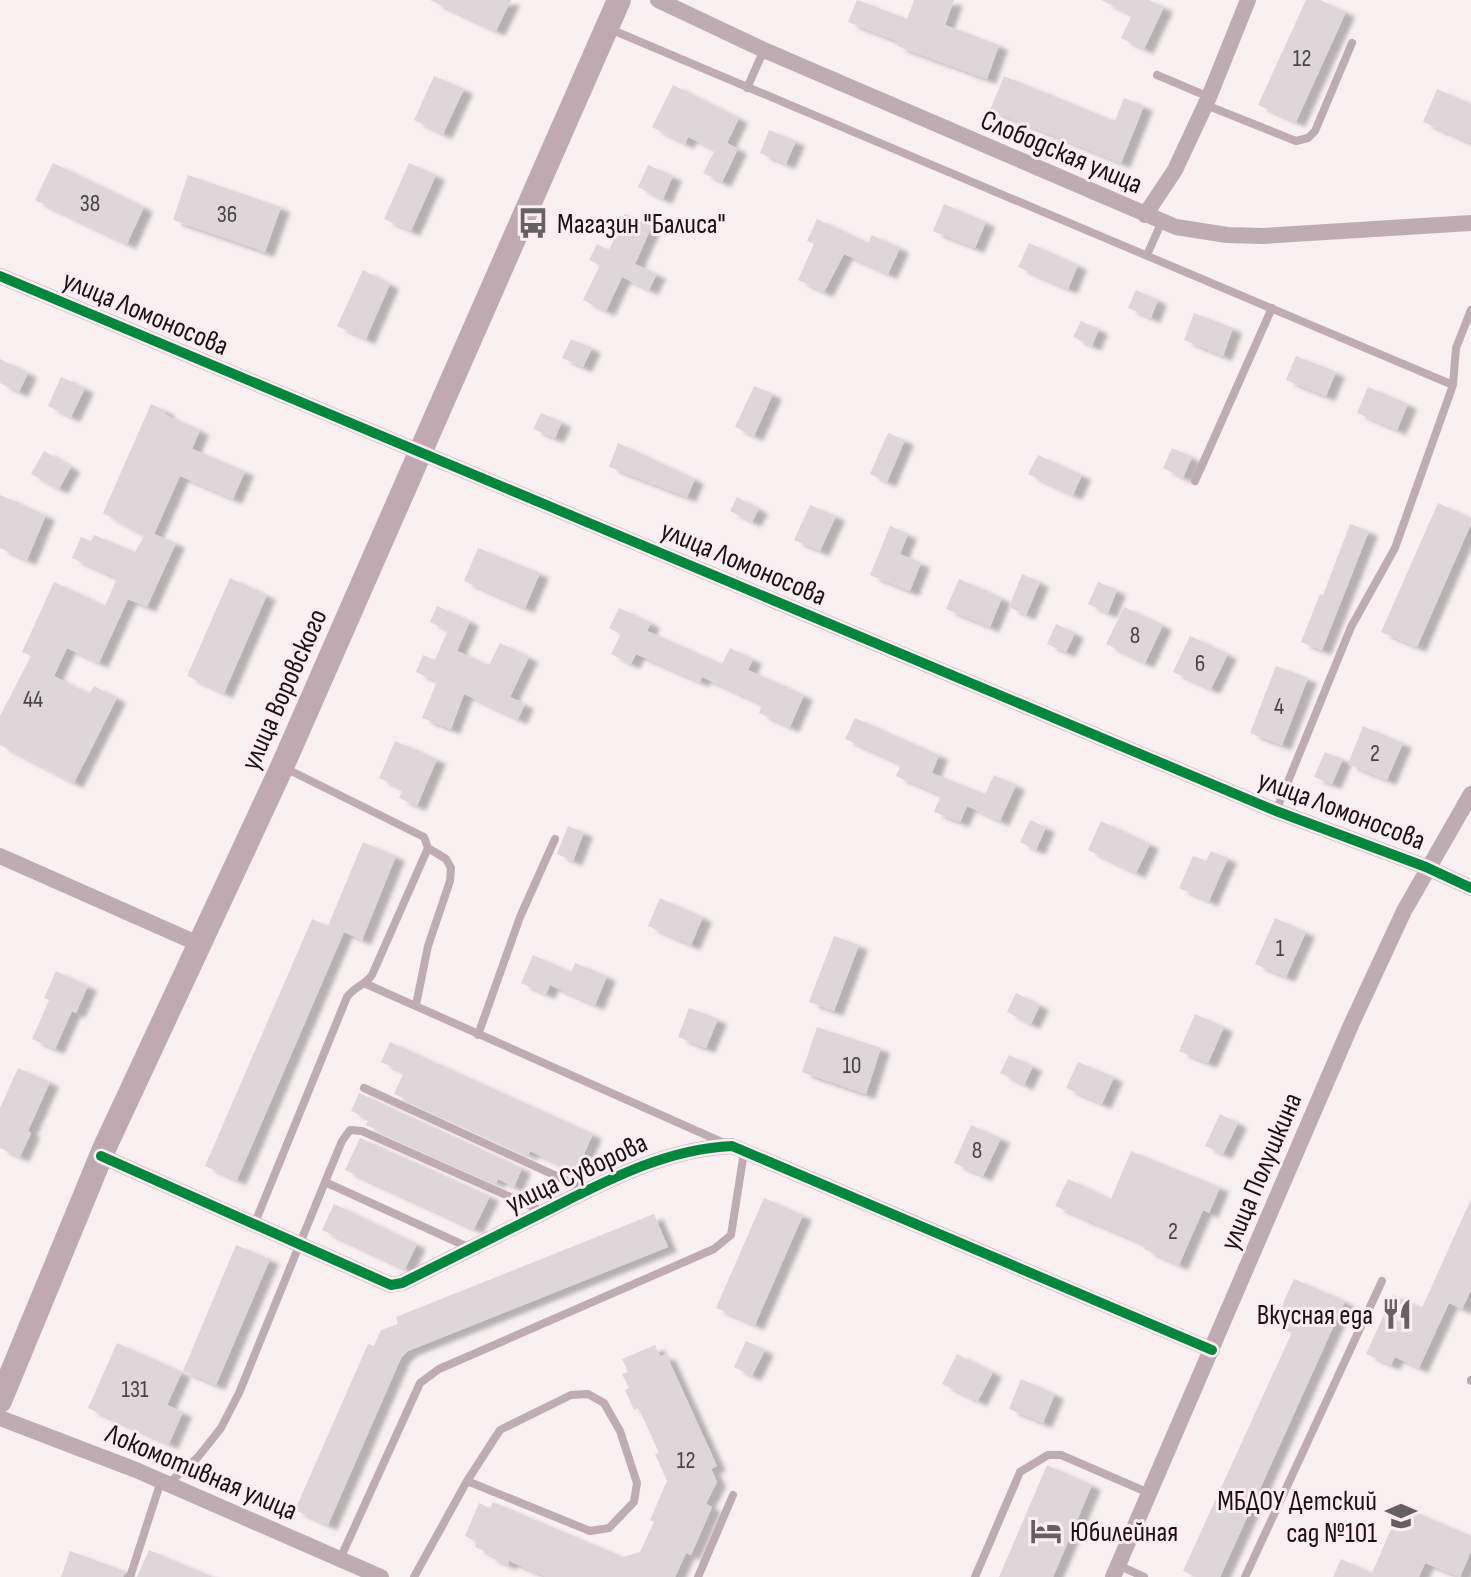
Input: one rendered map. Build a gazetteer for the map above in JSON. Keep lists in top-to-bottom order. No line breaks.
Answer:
{"streets":{"main road":["улица Воровского"],"street":["Слободская улица","улица Ломоносова","улица Полушкина","улица Суворова","Локомотивная улица"]},"crossings":[["улица Ломоносова","улица Воровского"],["улица Ломоносова","улица Полушкина"],["улица Воровского","улица Суворова"]],"places":{"bus stop":["Магазин \"Балиса\""],"restaurant":["Вкусная еда"],"school or university":["МБДОУ Детский сад №101"],"hotel":["Юбилейная"]},"house_numbers":["12","38","36","8","6","44","4","2","1","10","8","2","131","12"]}
